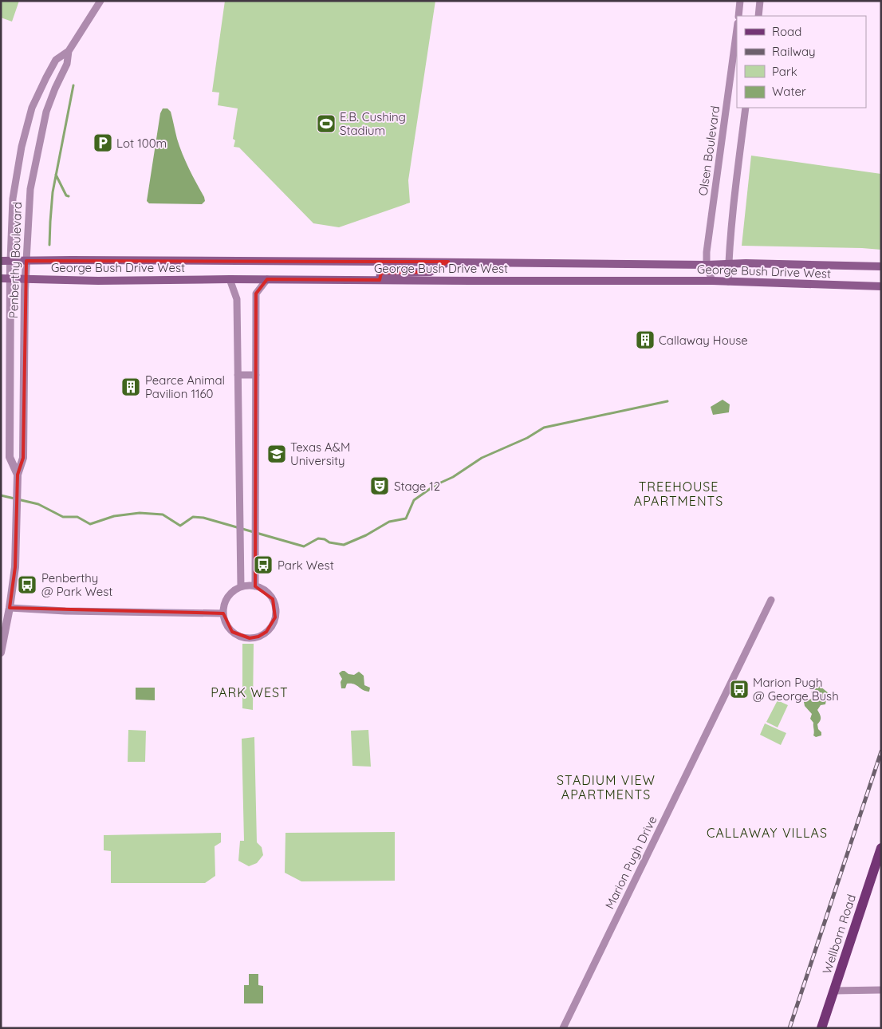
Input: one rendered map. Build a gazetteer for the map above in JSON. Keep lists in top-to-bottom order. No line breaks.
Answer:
{"streets":{"main road":["George Bush Drive West","Wellborn Road"],"street":["Olsen Boulevard","Penberthy Boulevard","Marion Pugh Drive"]},"crossings":[["Olsen Boulevard","George Bush Drive West"],["Penberthy Boulevard","George Bush Drive West"]],"districts":["TREEHOUSE APARTMENTS","PARK WEST","STADIUM VIEW APARTMENTS","CALLAWAY VILLAS"],"places":{"sports":["E.B. Cushing Stadium"],"parking":["Lot 100m"],"building":["Callaway House","Pearce Animal Pavilion 1160"],"school or university":["Texas A&M University"],"theatre":["Stage 12"],"bus stop":["Park West","Penberthy @ Park West","Marion Pugh @ George Bush"]},"legend":["Road","Railway","Park","Water"]}
